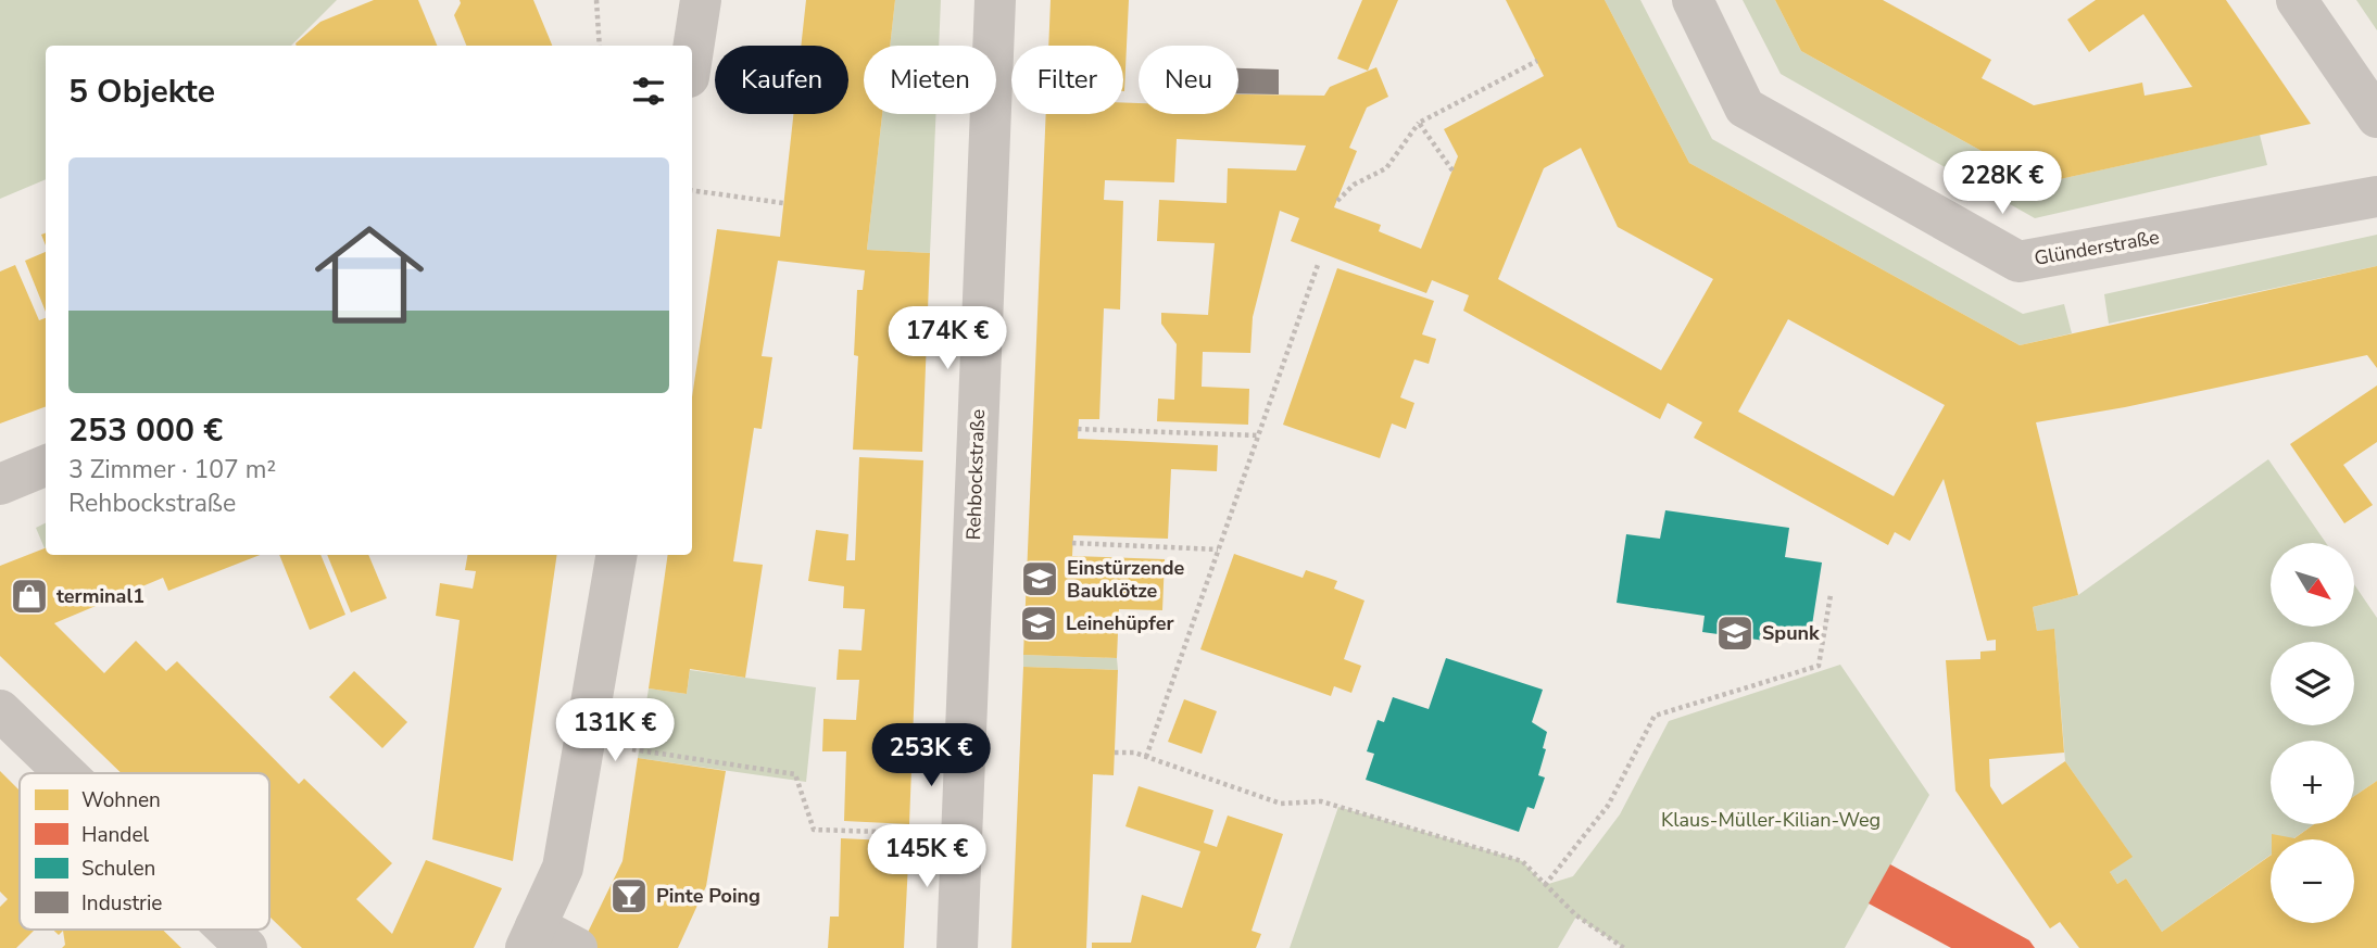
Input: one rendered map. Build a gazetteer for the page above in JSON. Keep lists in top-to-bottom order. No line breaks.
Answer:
{"streets":{"street":["Glünderstraße","Rehbockstraße"]},"parks":["Klaus-Müller-Kilian-Weg"],"places":{"school or university":["Einstürzende Bauklötze","Leinehüpfer","Spunk"],"shop":["terminal1"],"bar":["Pinte Poing"]},"legend":["Wohnen","Handel","Schulen","Industrie"],"north":"bottom right","page":{"chip":["Kaufen","Mieten","Filter","Neu"],"heading":"5 Objekte","list":[{"name":"253 000 €","note":"3 Zimmer · 107 m² · Rehbockstraße"}],"price":["228K €","174K €","131K €","253K €","145K €"],"map_buttons":["+","−"]}}
